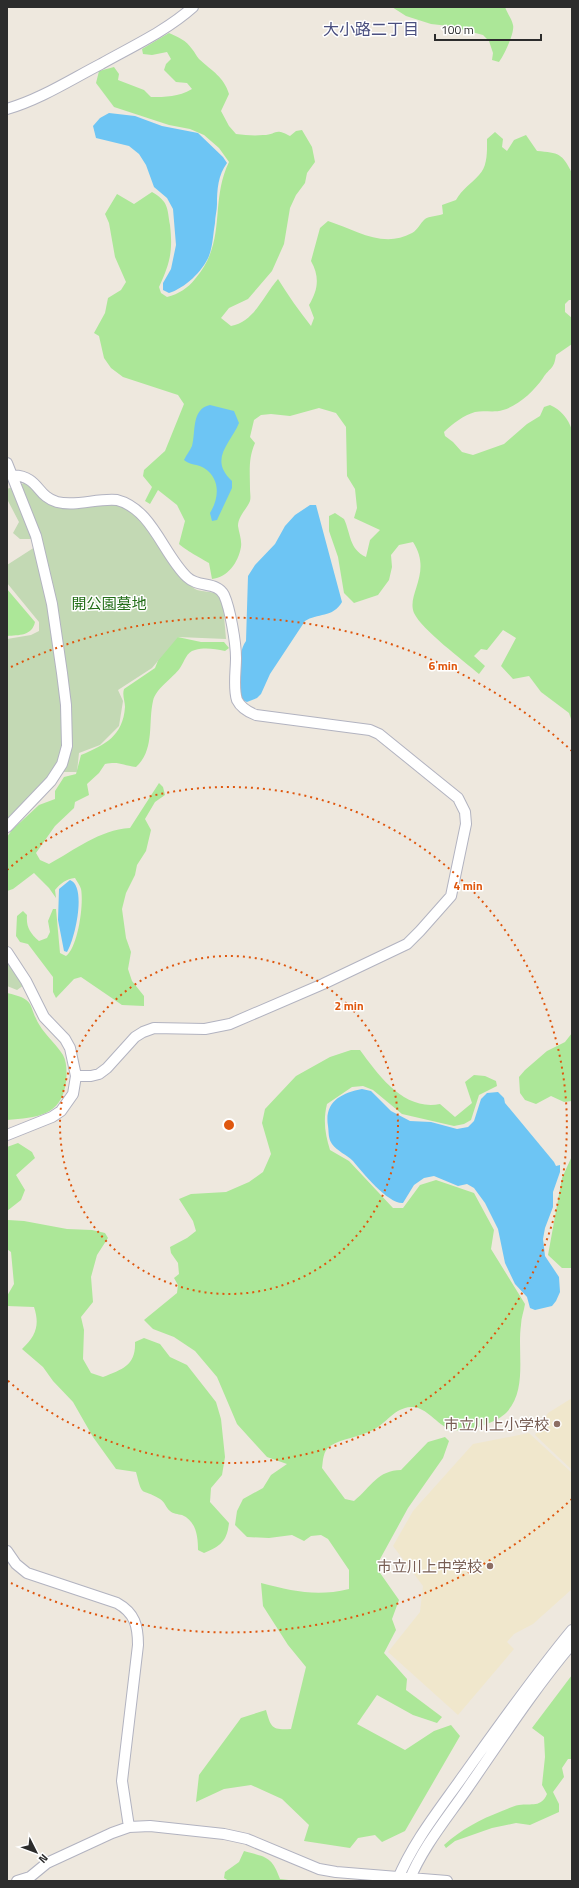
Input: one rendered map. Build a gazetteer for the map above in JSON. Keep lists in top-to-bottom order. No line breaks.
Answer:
{"districts":["大小路二丁目"],"parks":["開公園墓地"],"places":["市立川上小学校","市立川上中学校"],"scale_bar":"100 m","north":"bottom right","rings":["6 min","4 min","2 min"]}
